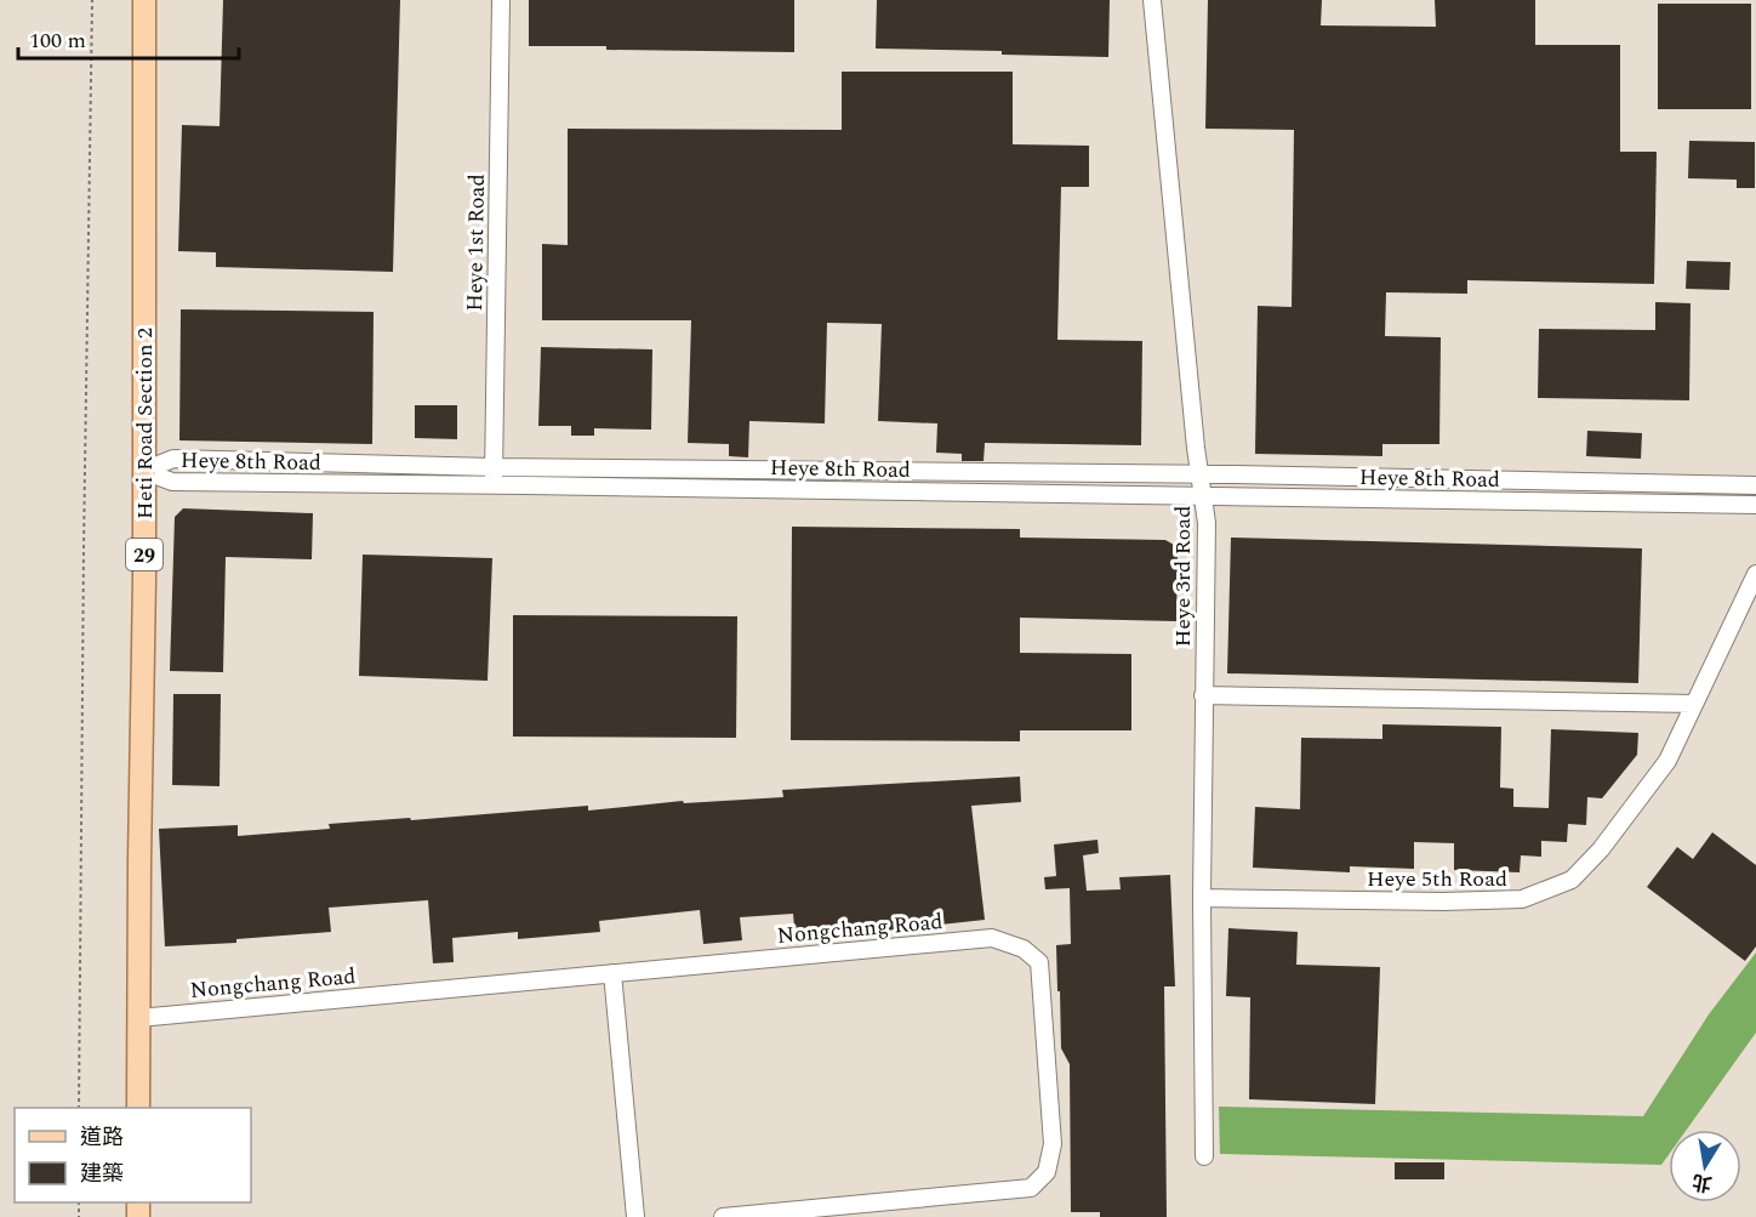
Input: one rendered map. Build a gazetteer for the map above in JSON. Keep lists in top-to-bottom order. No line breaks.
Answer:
{"streets":{"main road":["Heti Road Section 2","29"],"street":["Heye 1st Road","Heye 8th Road","Heye 3rd Road","Heye 5th Road","Nongchang Road"]},"crossings":[["Heye 1st Road","Heye 8th Road"],["Heti Road Section 2","Heye 8th Road"],["Heti Road Section 2","Nongchang Road"],["Heye 8th Road","Heye 3rd Road"],["Heye 3rd Road","Heye 5th Road"]],"legend":["道路","建築"],"scale_bar":"100 m","north":"bottom"}
